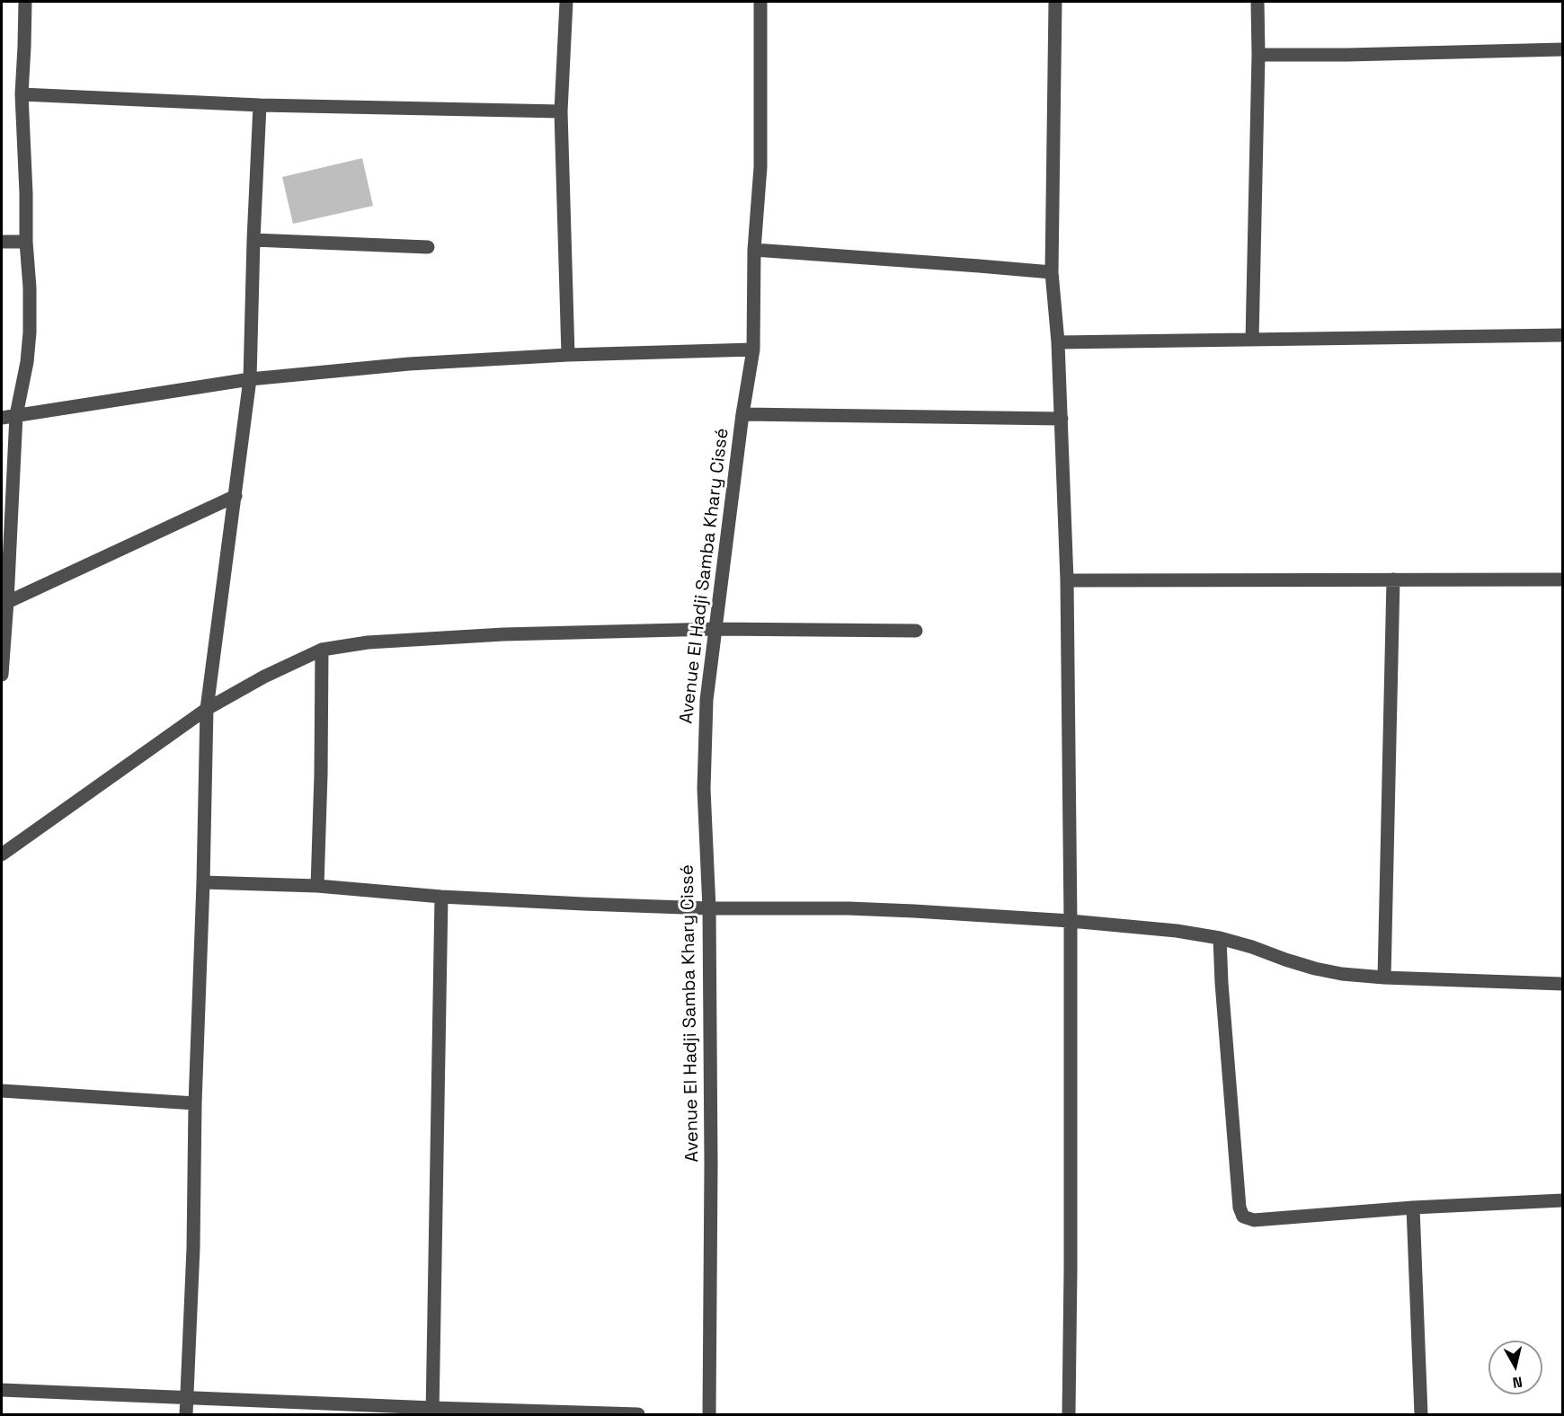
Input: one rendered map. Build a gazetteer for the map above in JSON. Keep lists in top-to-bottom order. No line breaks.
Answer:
{"streets":{"street":["Avenue El Hadji Samba Khary Cissé"]},"north":"bottom"}
